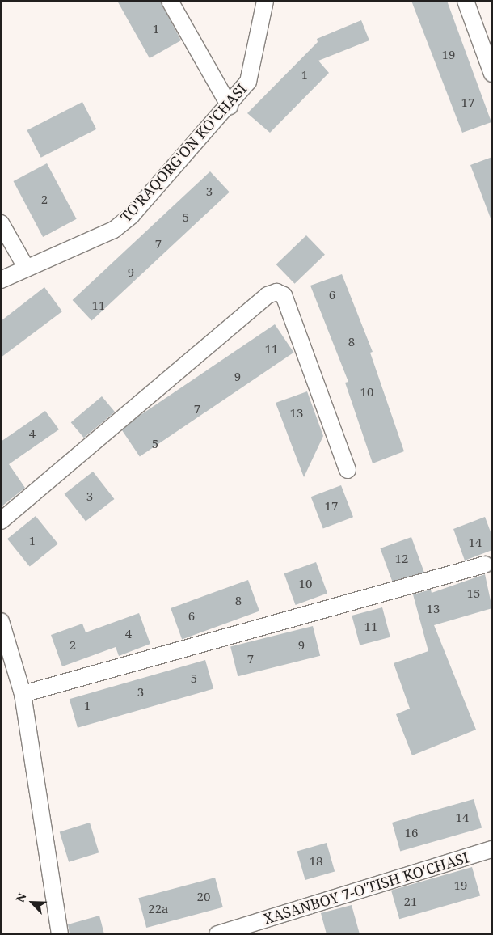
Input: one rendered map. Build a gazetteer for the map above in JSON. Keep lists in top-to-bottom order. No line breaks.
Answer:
{"streets":{"street":["TO'RAQORG'ON KO'CHASI","XASANBOY 7-O'TISH KO'CHASI"]},"house_numbers":["1","19","1","17","3","2","5","7","9","6","11","8","11","9","10","7","13","4","5","3","17","1","14","12","10","15","8","13","6","11","4","2","9","7","5","3","1","14","16","18","19","20","21","22а"],"north":"top left"}
